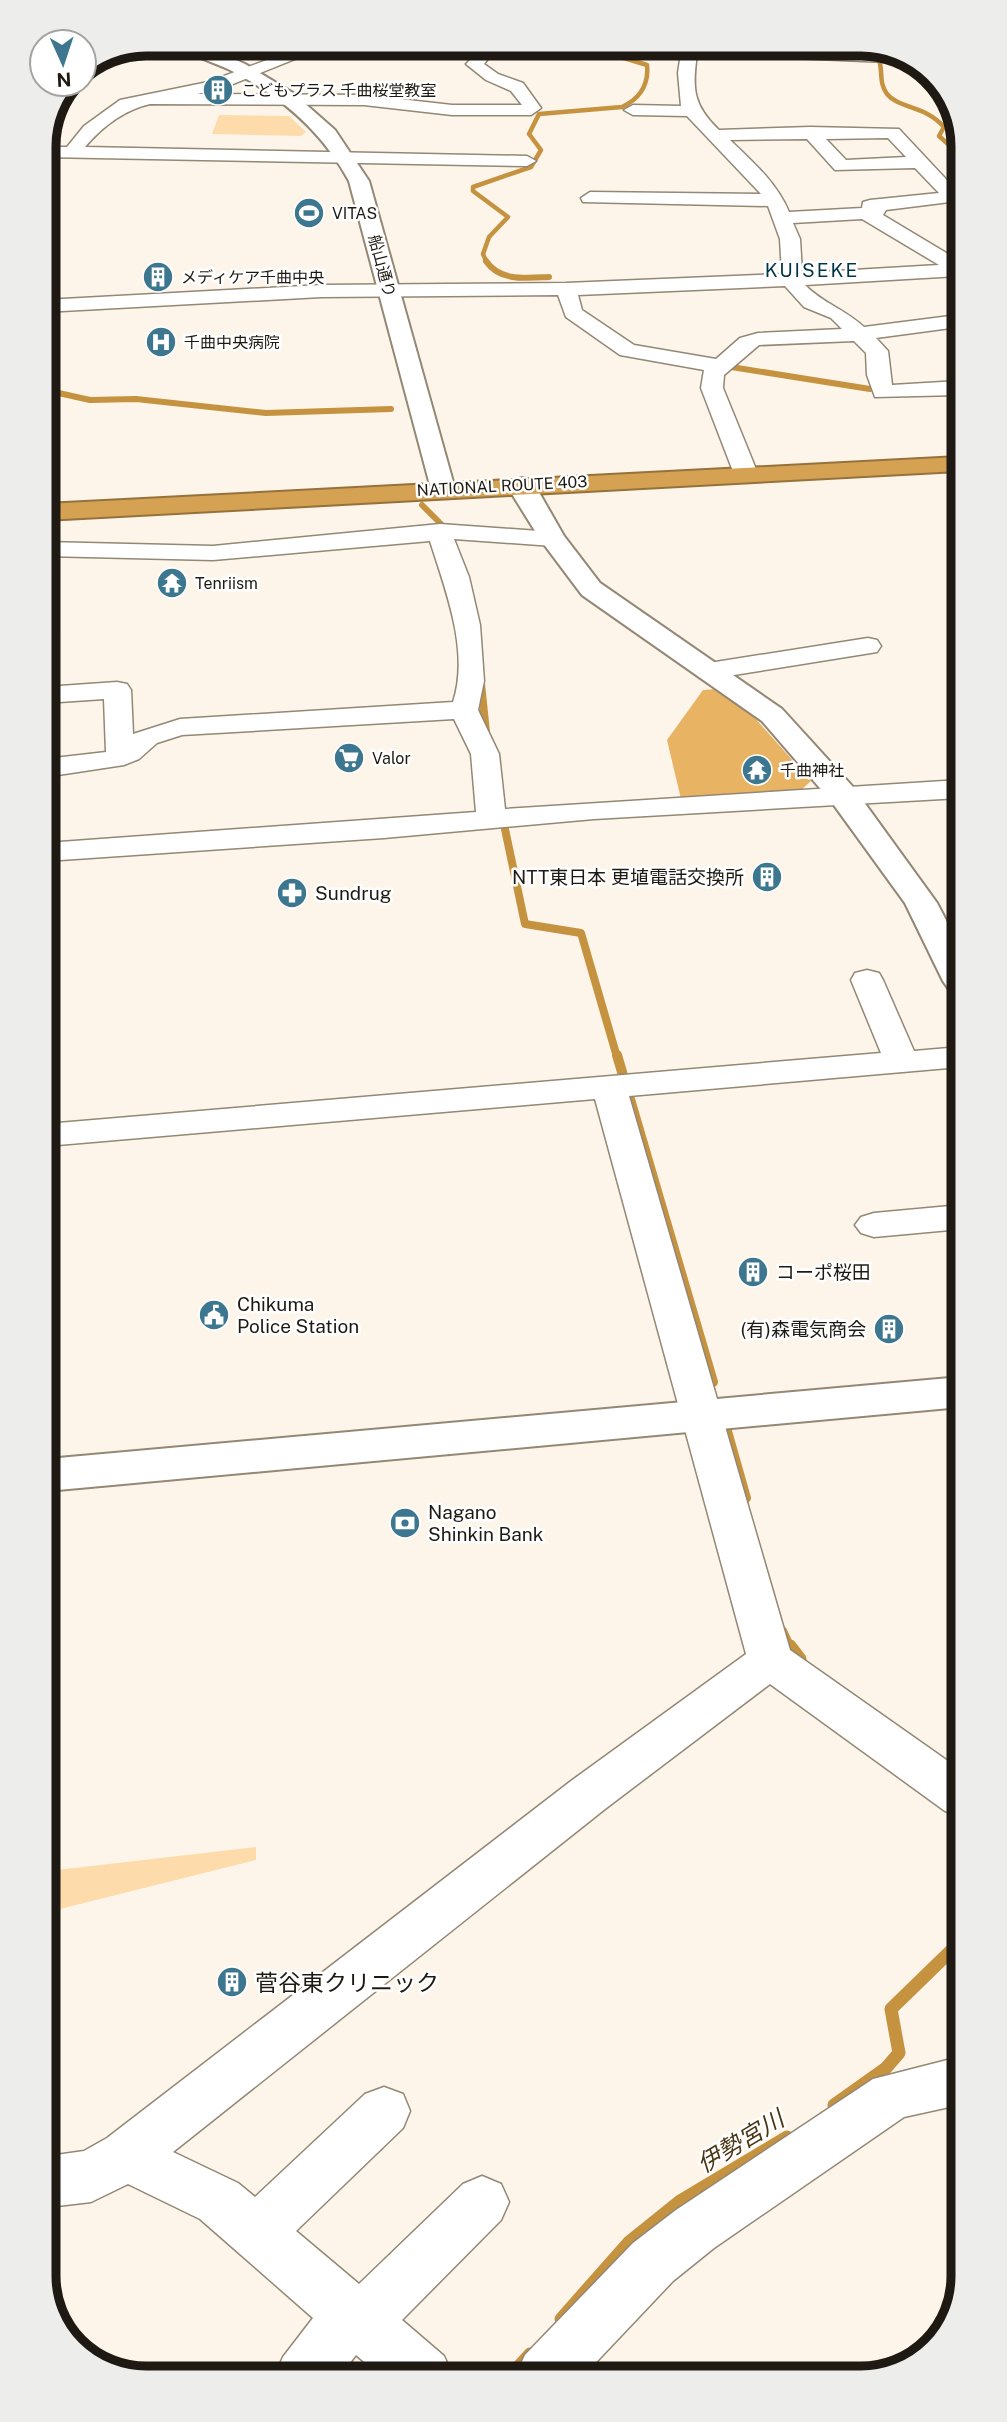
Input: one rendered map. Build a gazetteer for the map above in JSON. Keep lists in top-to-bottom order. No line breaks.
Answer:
{"streets":{"highway":["NATIONAL ROUTE 403"],"street":["船山通り"]},"crossings":[["船山通り","NATIONAL ROUTE 403"]],"districts":["KUISEKE"],"water":["伊勢宮川"],"places":{"building":["こどもプラス 千曲桜堂教室","メディケア千曲中央","NTT東日本 更埴電話交換所","コーポ桜田","(有)森電気商会","菅谷東クリニック"],"sports":["VITAS"],"hospital":["千曲中央病院"],"temple":["Tenriism","千曲神社"],"supermarket":["Valor"],"pharmacy":["Sundrug"],"public building":["Chikuma Police Station"],"bank":["Nagano Shinkin Bank"]},"north":"bottom"}
